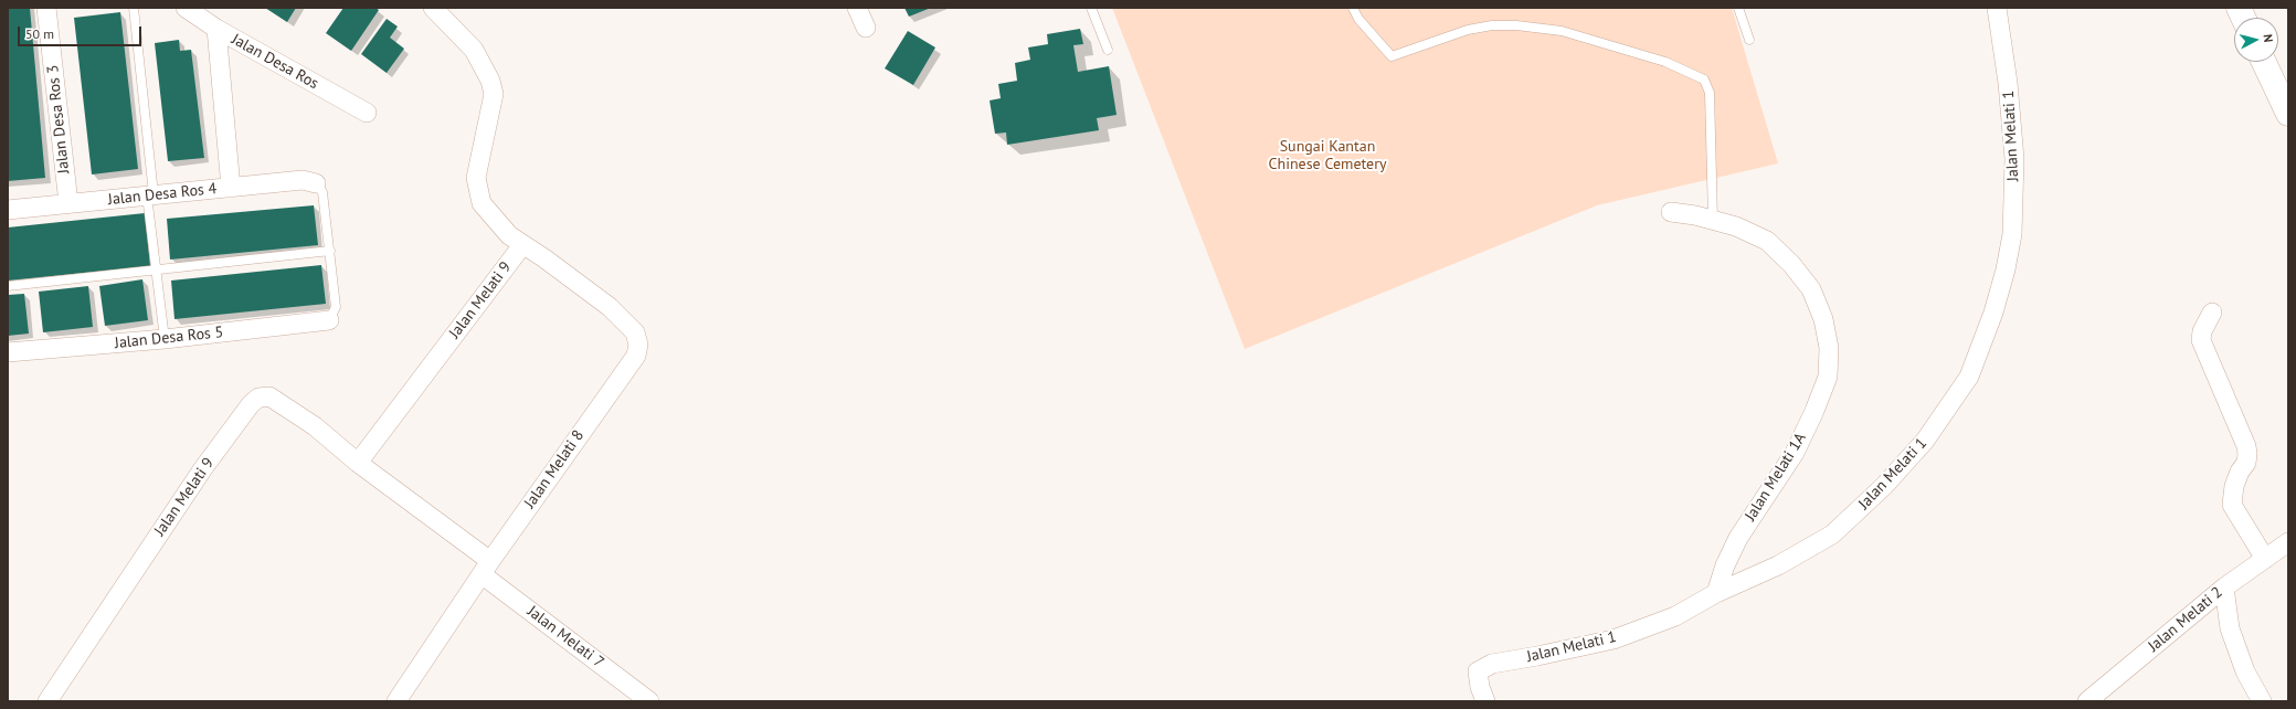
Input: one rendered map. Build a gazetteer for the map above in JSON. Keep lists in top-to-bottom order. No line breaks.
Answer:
{"streets":{"street":["Jalan Desa Ros","Jalan Desa Ros 3","Jalan Melati 1","Jalan Desa Ros 4","Jalan Melati 9","Jalan Desa Ros 5","Jalan Melati 8","Jalan Melati 1A","Jalan Melati 2","Jalan Melati 7"]},"crossings":[["Jalan Desa Ros 3","Jalan Desa Ros 4"],["Jalan Melati 1","Jalan Melati 1A"],["Jalan Melati 9","Jalan Melati 8"],["Jalan Melati 9","Jalan Melati 7"],["Jalan Melati 8","Jalan Melati 7"]],"parks":["Sungai Kantan Chinese Cemetery"],"scale_bar":"50 m","north":"right"}
